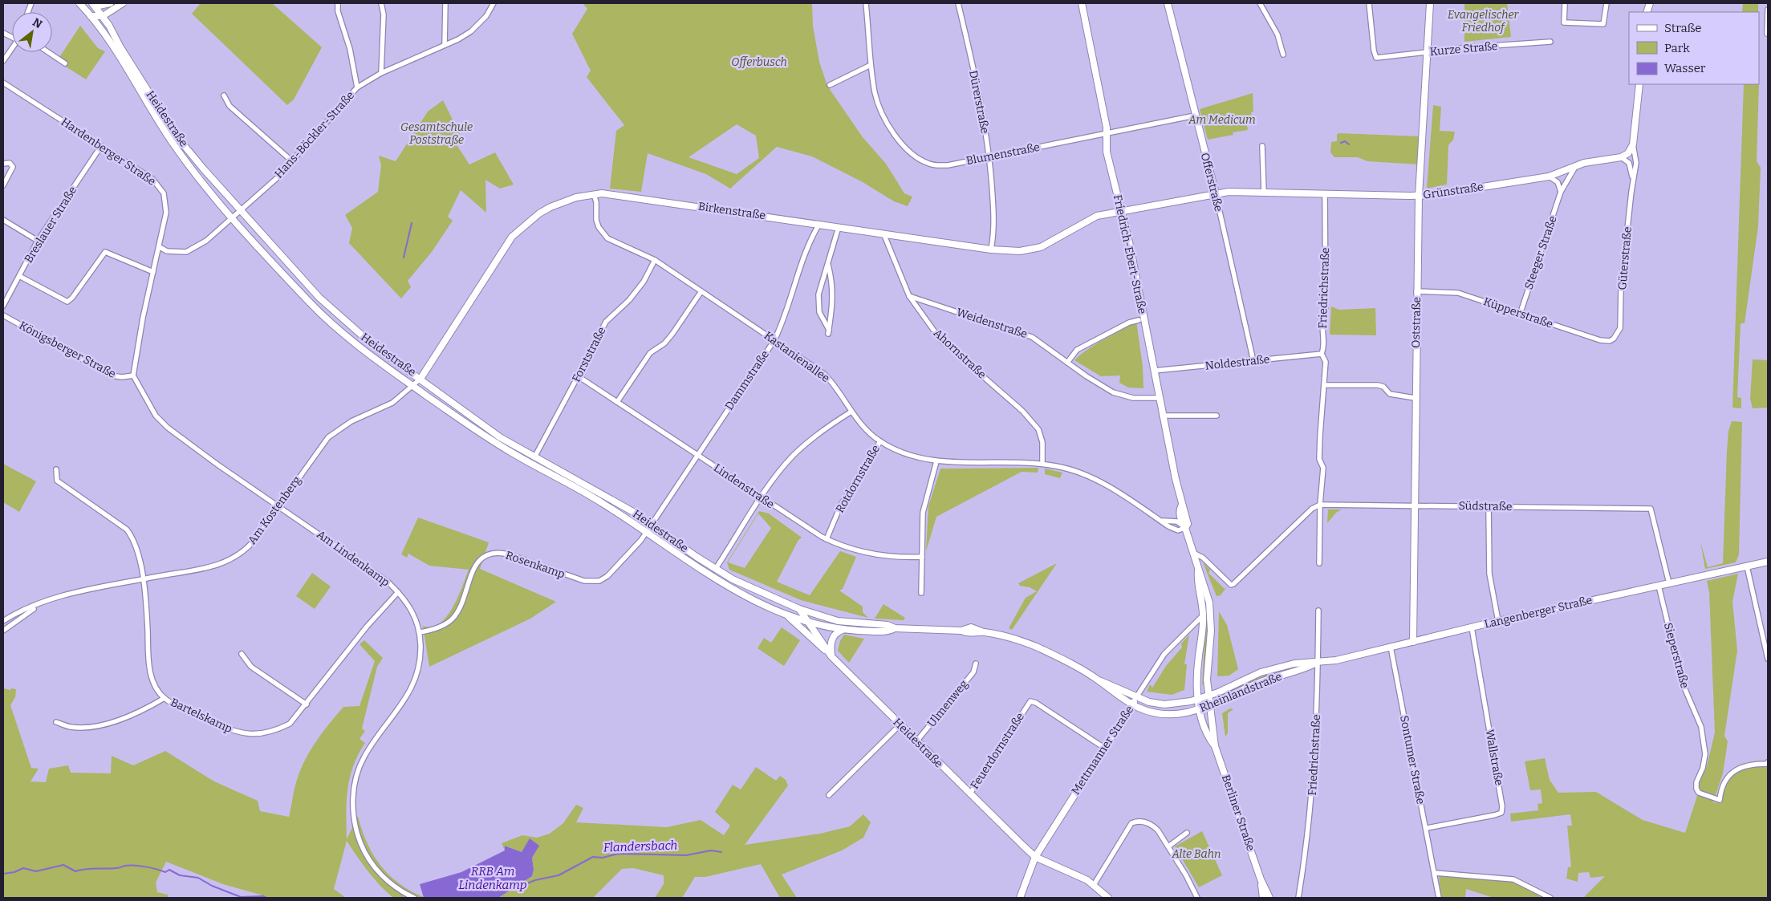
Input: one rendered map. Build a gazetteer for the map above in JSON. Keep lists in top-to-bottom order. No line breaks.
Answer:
{"streets":{"main road":["Heidestraße","Offerstraße","Grünstraße","Birkenstraße","Friedrich-Ebert-Straße","Güterstraße","Oststraße","Langenberger Straße","Rheinlandstraße","Mettmanner Straße","Berliner Straße"],"street":["Kurze Straße","Dürerstraße","Hans-Böckler-Straße","Hardenberger Straße","Blumenstraße","Breslauer Straße","Steeger Straße","Friedrichstraße","Küpperstraße","Weidenstraße","Königsberger Straße","Ahornstraße","Forststraße","Kastanienallee","Noldestraße","Dammstraße","Rotdornstraße","Lindenstraße","Südstraße","Am Kostenberg","Am Lindenkamp","Rosenkamp","Sieperstraße","Ulmenweg","Bartelskamp","Feuerdornstraße","Wallstraße","Sontumer Straße"]},"crossings":[["Kurze Straße","Oststraße"],["Dürerstraße","Blumenstraße"],["Dürerstraße","Birkenstraße"],["Heidestraße","Hans-Böckler-Straße"],["Heidestraße","Birkenstraße"],["Heidestraße","Forststraße"],["Heidestraße","Dammstraße"],["Heidestraße","Am Kostenberg"],["Heidestraße","Rosenkamp"],["Heidestraße","Rheinlandstraße"],["Heidestraße","Ulmenweg"],["Heidestraße","Mettmanner Straße"],["Heidestraße","Feuerdornstraße"],["Hans-Böckler-Straße","Hardenberger Straße"],["Hardenberger Straße","Breslauer Straße"],["Hardenberger Straße","Königsberger Straße"],["Hardenberger Straße","Am Lindenkamp"],["Blumenstraße","Offerstraße"],["Blumenstraße","Friedrich-Ebert-Straße"],["Offerstraße","Grünstraße"],["Offerstraße","Noldestraße"],["Grünstraße","Birkenstraße"],["Grünstraße","Steeger Straße"],["Grünstraße","Friedrich-Ebert-Straße"],["Grünstraße","Güterstraße"],["Grünstraße","Friedrichstraße"],["Grünstraße","Oststraße"],["Birkenstraße","Friedrich-Ebert-Straße"],["Birkenstraße","Ahornstraße"],["Birkenstraße","Kastanienallee"],["Birkenstraße","Dammstraße"],["Birkenstraße","Am Kostenberg"],["Steeger Straße","Küpperstraße"],["Friedrich-Ebert-Straße","Weidenstraße"],["Friedrich-Ebert-Straße","Kastanienallee"],["Friedrich-Ebert-Straße","Noldestraße"],["Friedrich-Ebert-Straße","Rheinlandstraße"],["Friedrich-Ebert-Straße","Mettmanner Straße"],["Friedrich-Ebert-Straße","Berliner Straße"],["Güterstraße","Küpperstraße"],["Friedrichstraße","Noldestraße"],["Friedrichstraße","Südstraße"],["Friedrichstraße","Langenberger Straße"],["Friedrichstraße","Rheinlandstraße"],["Küpperstraße","Oststraße"],["Oststraße","Südstraße"],["Oststraße","Langenberger Straße"],["Weidenstraße","Ahornstraße"],["Königsberger Straße","Am Lindenkamp"],["Ahornstraße","Kastanienallee"],["Forststraße","Kastanienallee"],["Forststraße","Lindenstraße"],["Kastanienallee","Dammstraße"],["Kastanienallee","Rotdornstraße"],["Dammstraße","Lindenstraße"],["Dammstraße","Rosenkamp"],["Rotdornstraße","Lindenstraße"],["Südstraße","Langenberger Straße"],["Am Kostenberg","Am Lindenkamp"],["Am Kostenberg","Bartelskamp"],["Am Lindenkamp","Rosenkamp"],["Am Lindenkamp","Bartelskamp"],["Langenberger Straße","Sieperstraße"],["Langenberger Straße","Rheinlandstraße"],["Langenberger Straße","Wallstraße"],["Langenberger Straße","Sontumer Straße"],["Rheinlandstraße","Mettmanner Straße"],["Rheinlandstraße","Berliner Straße"],["Mettmanner Straße","Feuerdornstraße"],["Wallstraße","Sontumer Straße"]],"water":["Flandersbach","RRB Am Lindenkamp"],"parks":["Evangelischer Friedhof","Offerbusch","Am Medicum","Gesamtschule Poststraße","Alte Bahn"],"legend":["Straße","Park","Wasser"],"north":"top right"}
